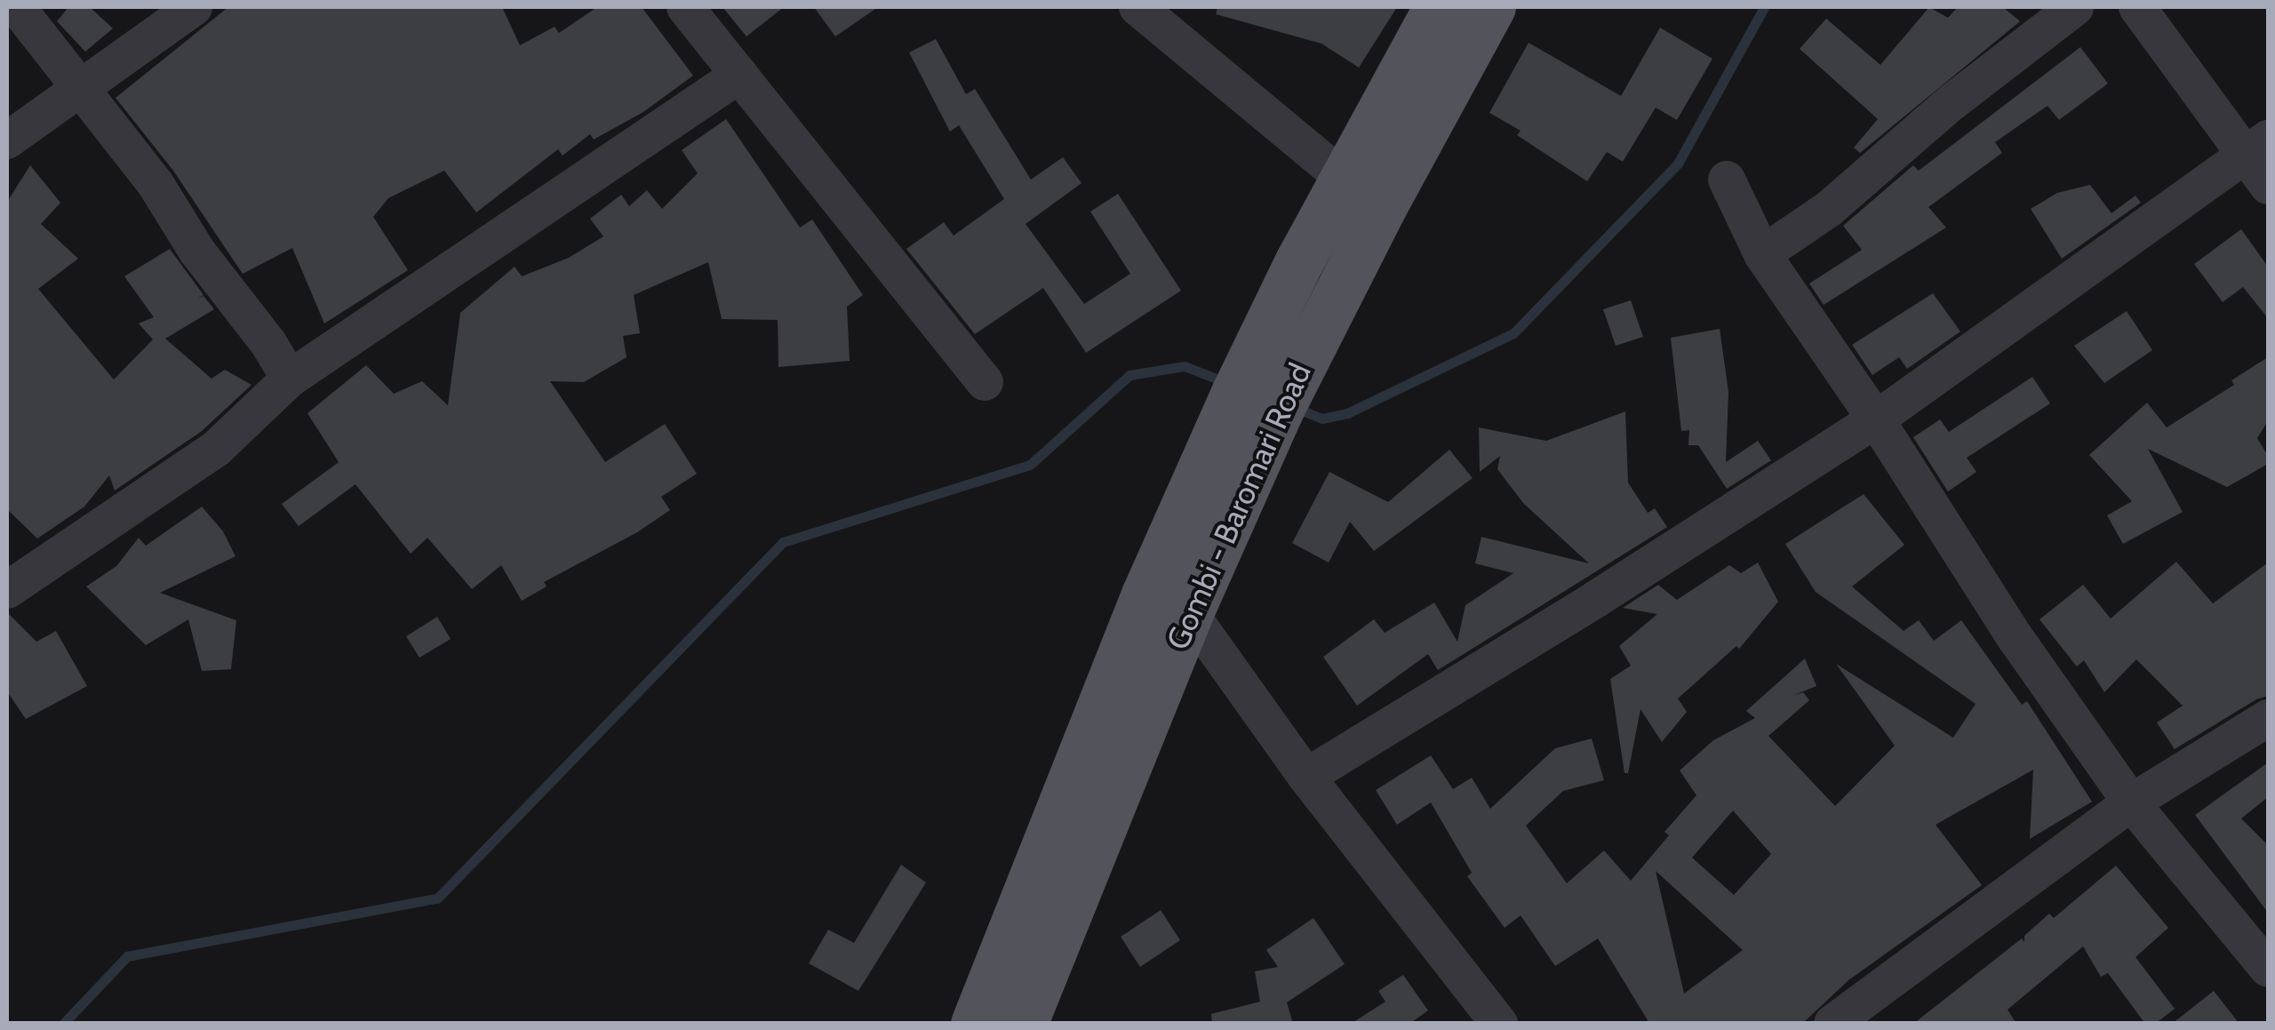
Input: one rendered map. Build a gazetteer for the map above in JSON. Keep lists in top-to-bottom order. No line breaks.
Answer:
{"streets":{"main road":["Gombi - Baromari Road"]}}
